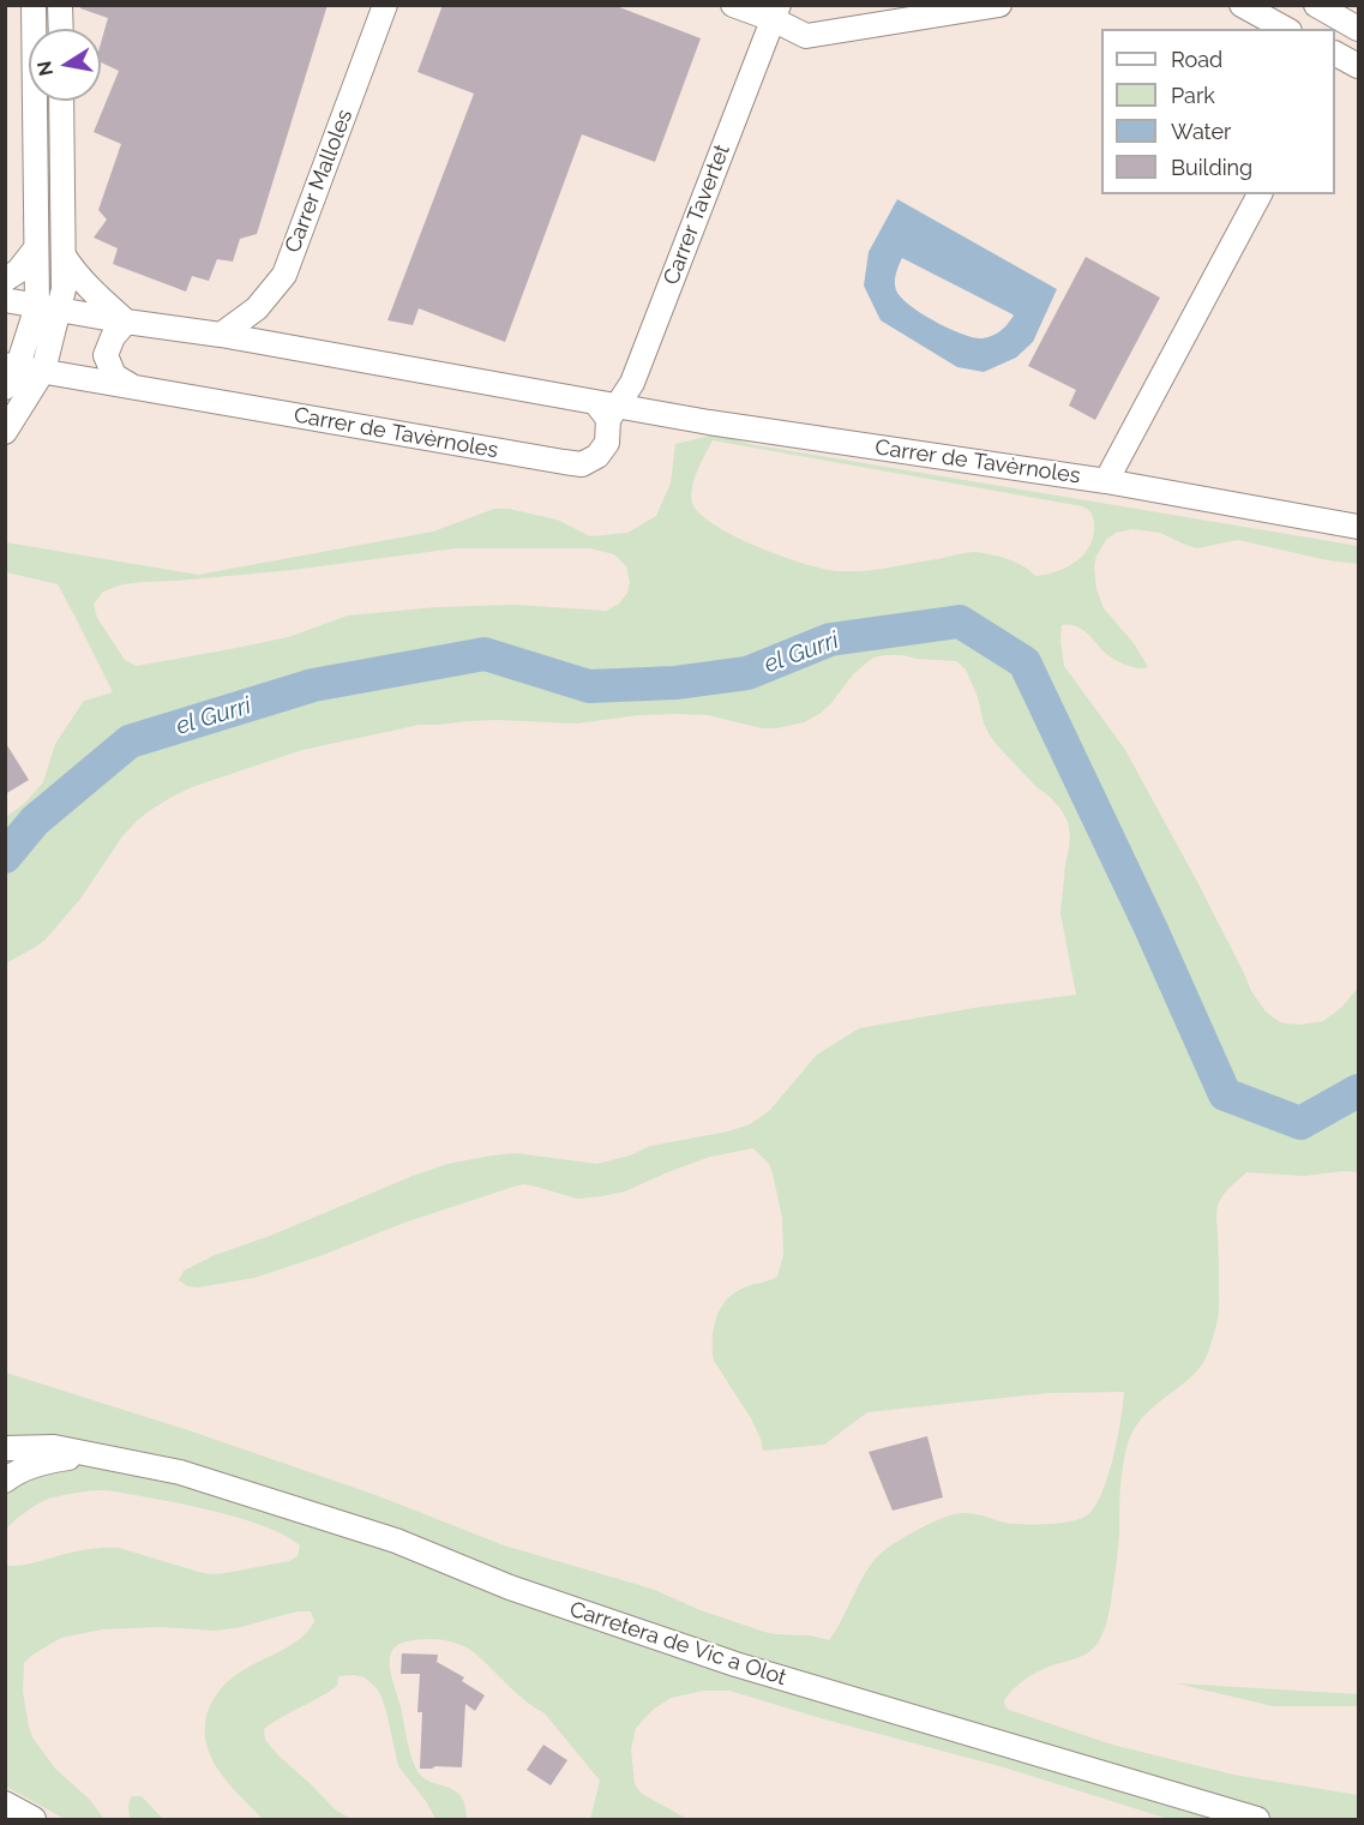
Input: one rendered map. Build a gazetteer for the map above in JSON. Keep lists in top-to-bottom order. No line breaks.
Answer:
{"streets":{"street":["Carrer Malloles","Carrer Tavertet","Carrer de Tavèrnoles","Carretera de Vic a Olot"]},"crossings":[["Carrer Malloles","Carrer de Tavèrnoles"],["Carrer Tavertet","Carrer de Tavèrnoles"]],"water":["el Gurri"],"legend":["Road","Park","Water","Building"],"north":"left"}
